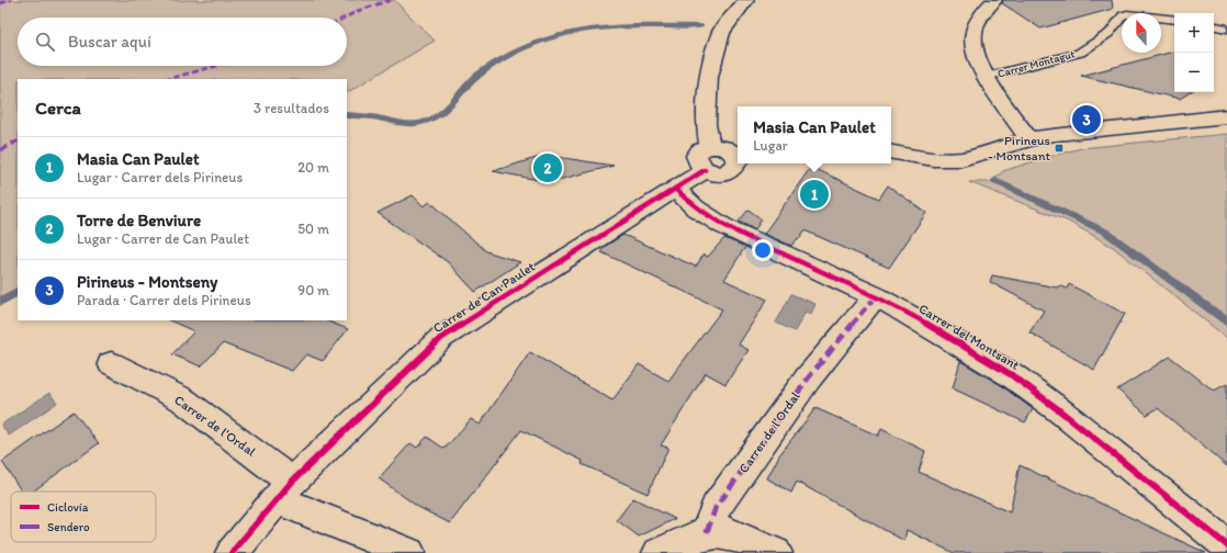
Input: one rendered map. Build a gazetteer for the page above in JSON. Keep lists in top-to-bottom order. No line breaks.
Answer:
{"streets":{"street":["Carrer de Can Paulet","Carrer del Montsant","Carrer de l'Ordal"],"lane":["Carrer Montagut"]},"crossings":[["Carrer de Can Paulet","Carrer del Montsant"],["Carrer de Can Paulet","Carrer de l'Ordal"],["Carrer del Montsant","Carrer de l'Ordal"]],"places":{"transit":["Pirineus - Montsant"]},"legend":["Ciclovía","Sendero"],"north":"top","page":{"map_buttons":["+","−"],"search":"Buscar aquí","heading":["Cerca","3 resultados"],"pins":["3","2","1"],"popup":["Masia Can Paulet","Lugar"],"list":[{"mark":"1","name":"Masia Can Paulet","note":"Lugar · Carrer dels Pirineus","value":"20 m"},{"mark":"2","name":"Torre de Benviure","note":"Lugar · Carrer de Can Paulet","value":"50 m"},{"mark":"3","name":"Pirineus - Montseny","note":"Parada · Carrer dels Pirineus","value":"90 m"}]}}
